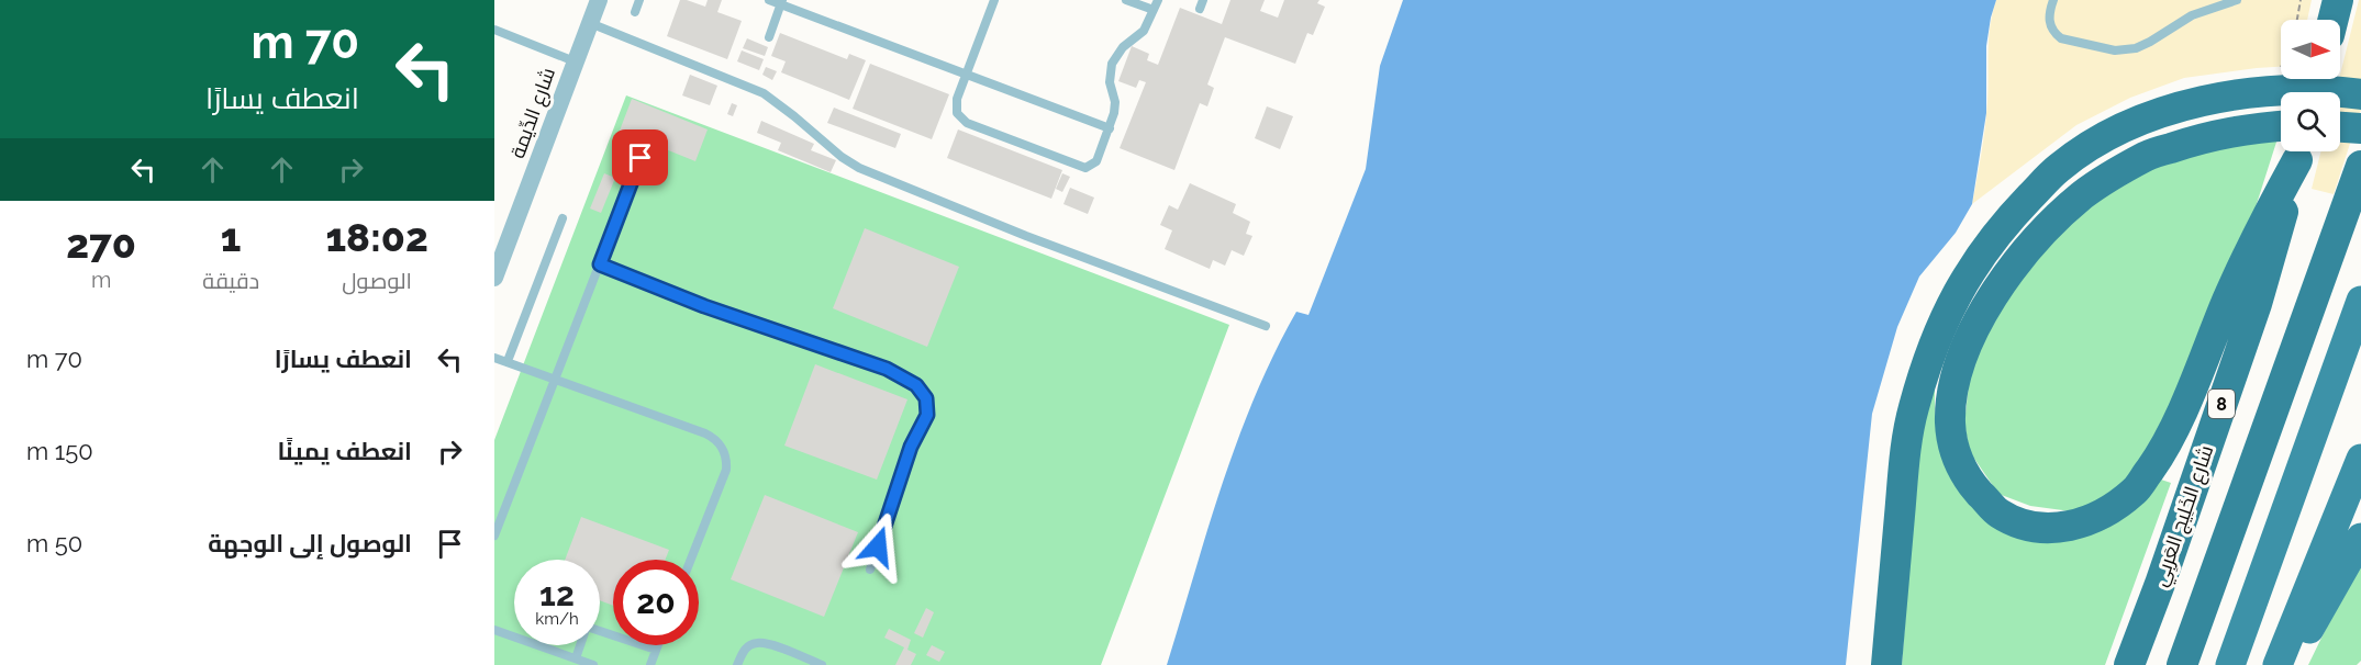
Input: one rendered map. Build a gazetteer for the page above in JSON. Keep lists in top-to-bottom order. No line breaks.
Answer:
{"streets":{"highway":["8","شارع الخَلِيج العَربِي"],"street":["شارع الدِّيمة"]},"north":"right","page":{"turn":["70 m","انعطف يسارًا"],"eta":["18:02","الوصول","1","دقيقة","270","m"],"list":[{"name":"انعطف يسارًا","value":"70 m"},{"name":"انعطف يمينًا","value":"150 m"},{"name":"الوصول إلى الوجهة","value":"50 m"}],"speed":"12 km/h","limit":"20"}}
